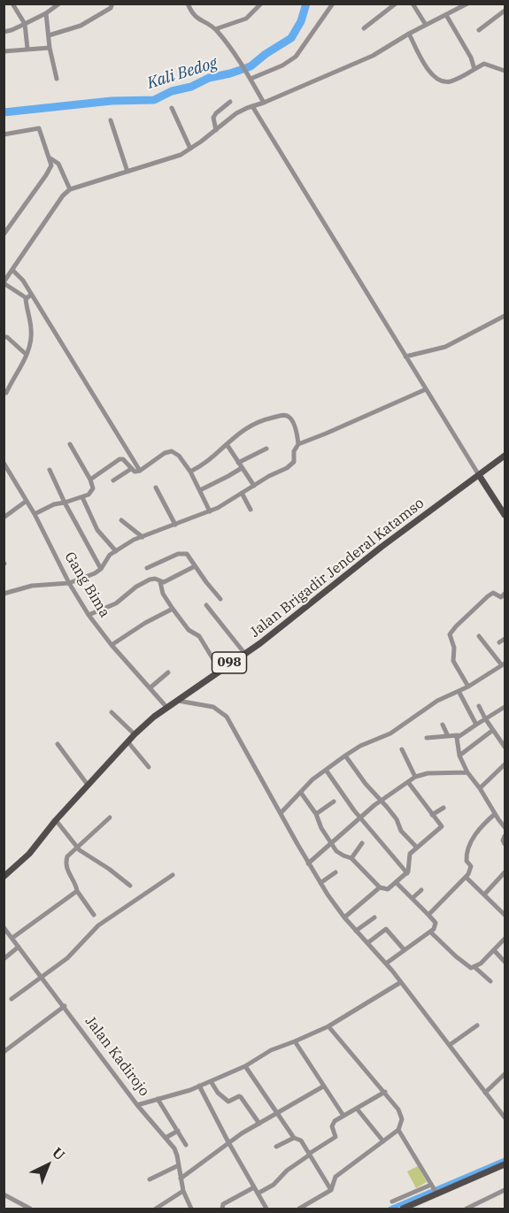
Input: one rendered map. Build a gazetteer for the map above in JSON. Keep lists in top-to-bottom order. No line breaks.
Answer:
{"streets":{"main road":["Jalan Brigadir Jenderal Katamso","098"],"street":["Gang Bima","Jalan Kadirojo"]},"crossings":[["Jalan Brigadir Jenderal Katamso","Gang Bima"],["Jalan Brigadir Jenderal Katamso","098"]],"water":["Kali Bedog"],"north":"top right"}
